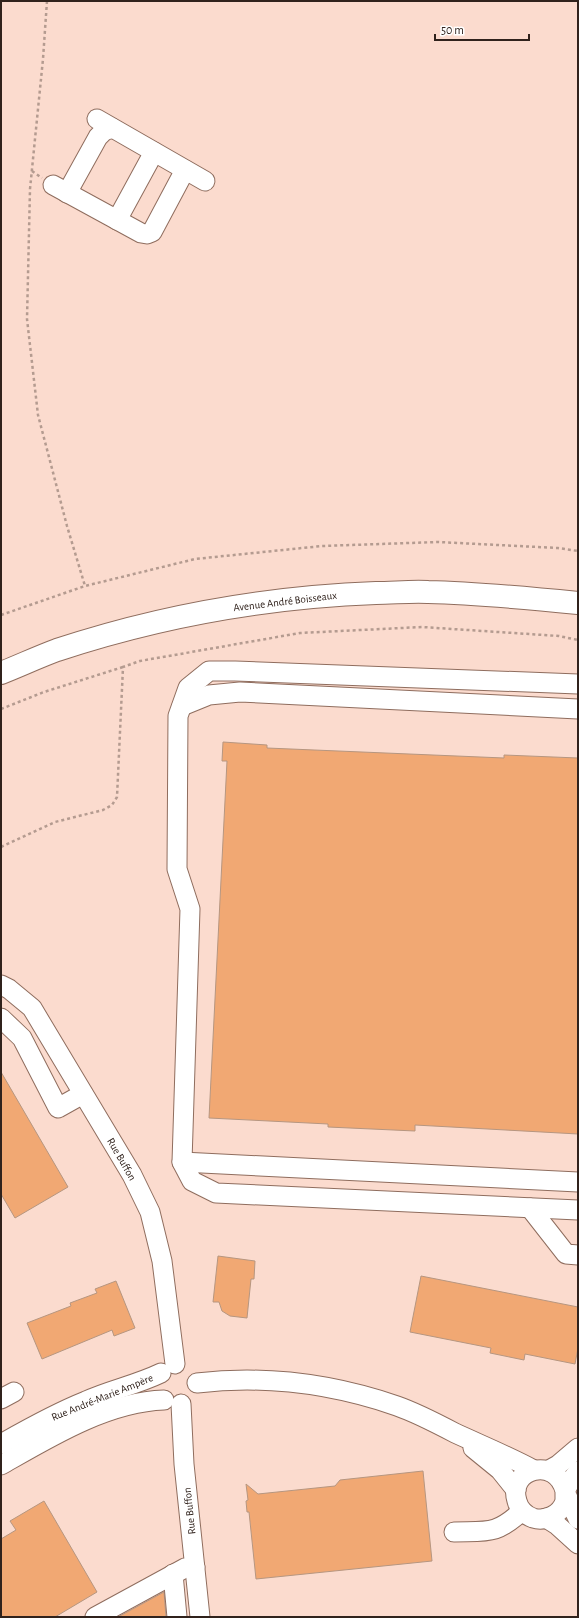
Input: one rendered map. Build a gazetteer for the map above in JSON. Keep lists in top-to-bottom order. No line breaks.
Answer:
{"streets":{"main road":["Avenue André Boisseaux"],"street":["Rue Buffon","Rue André-Marie Ampère"]},"crossings":[["Rue Buffon","Rue André-Marie Ampère"]],"scale_bar":"50 m"}
